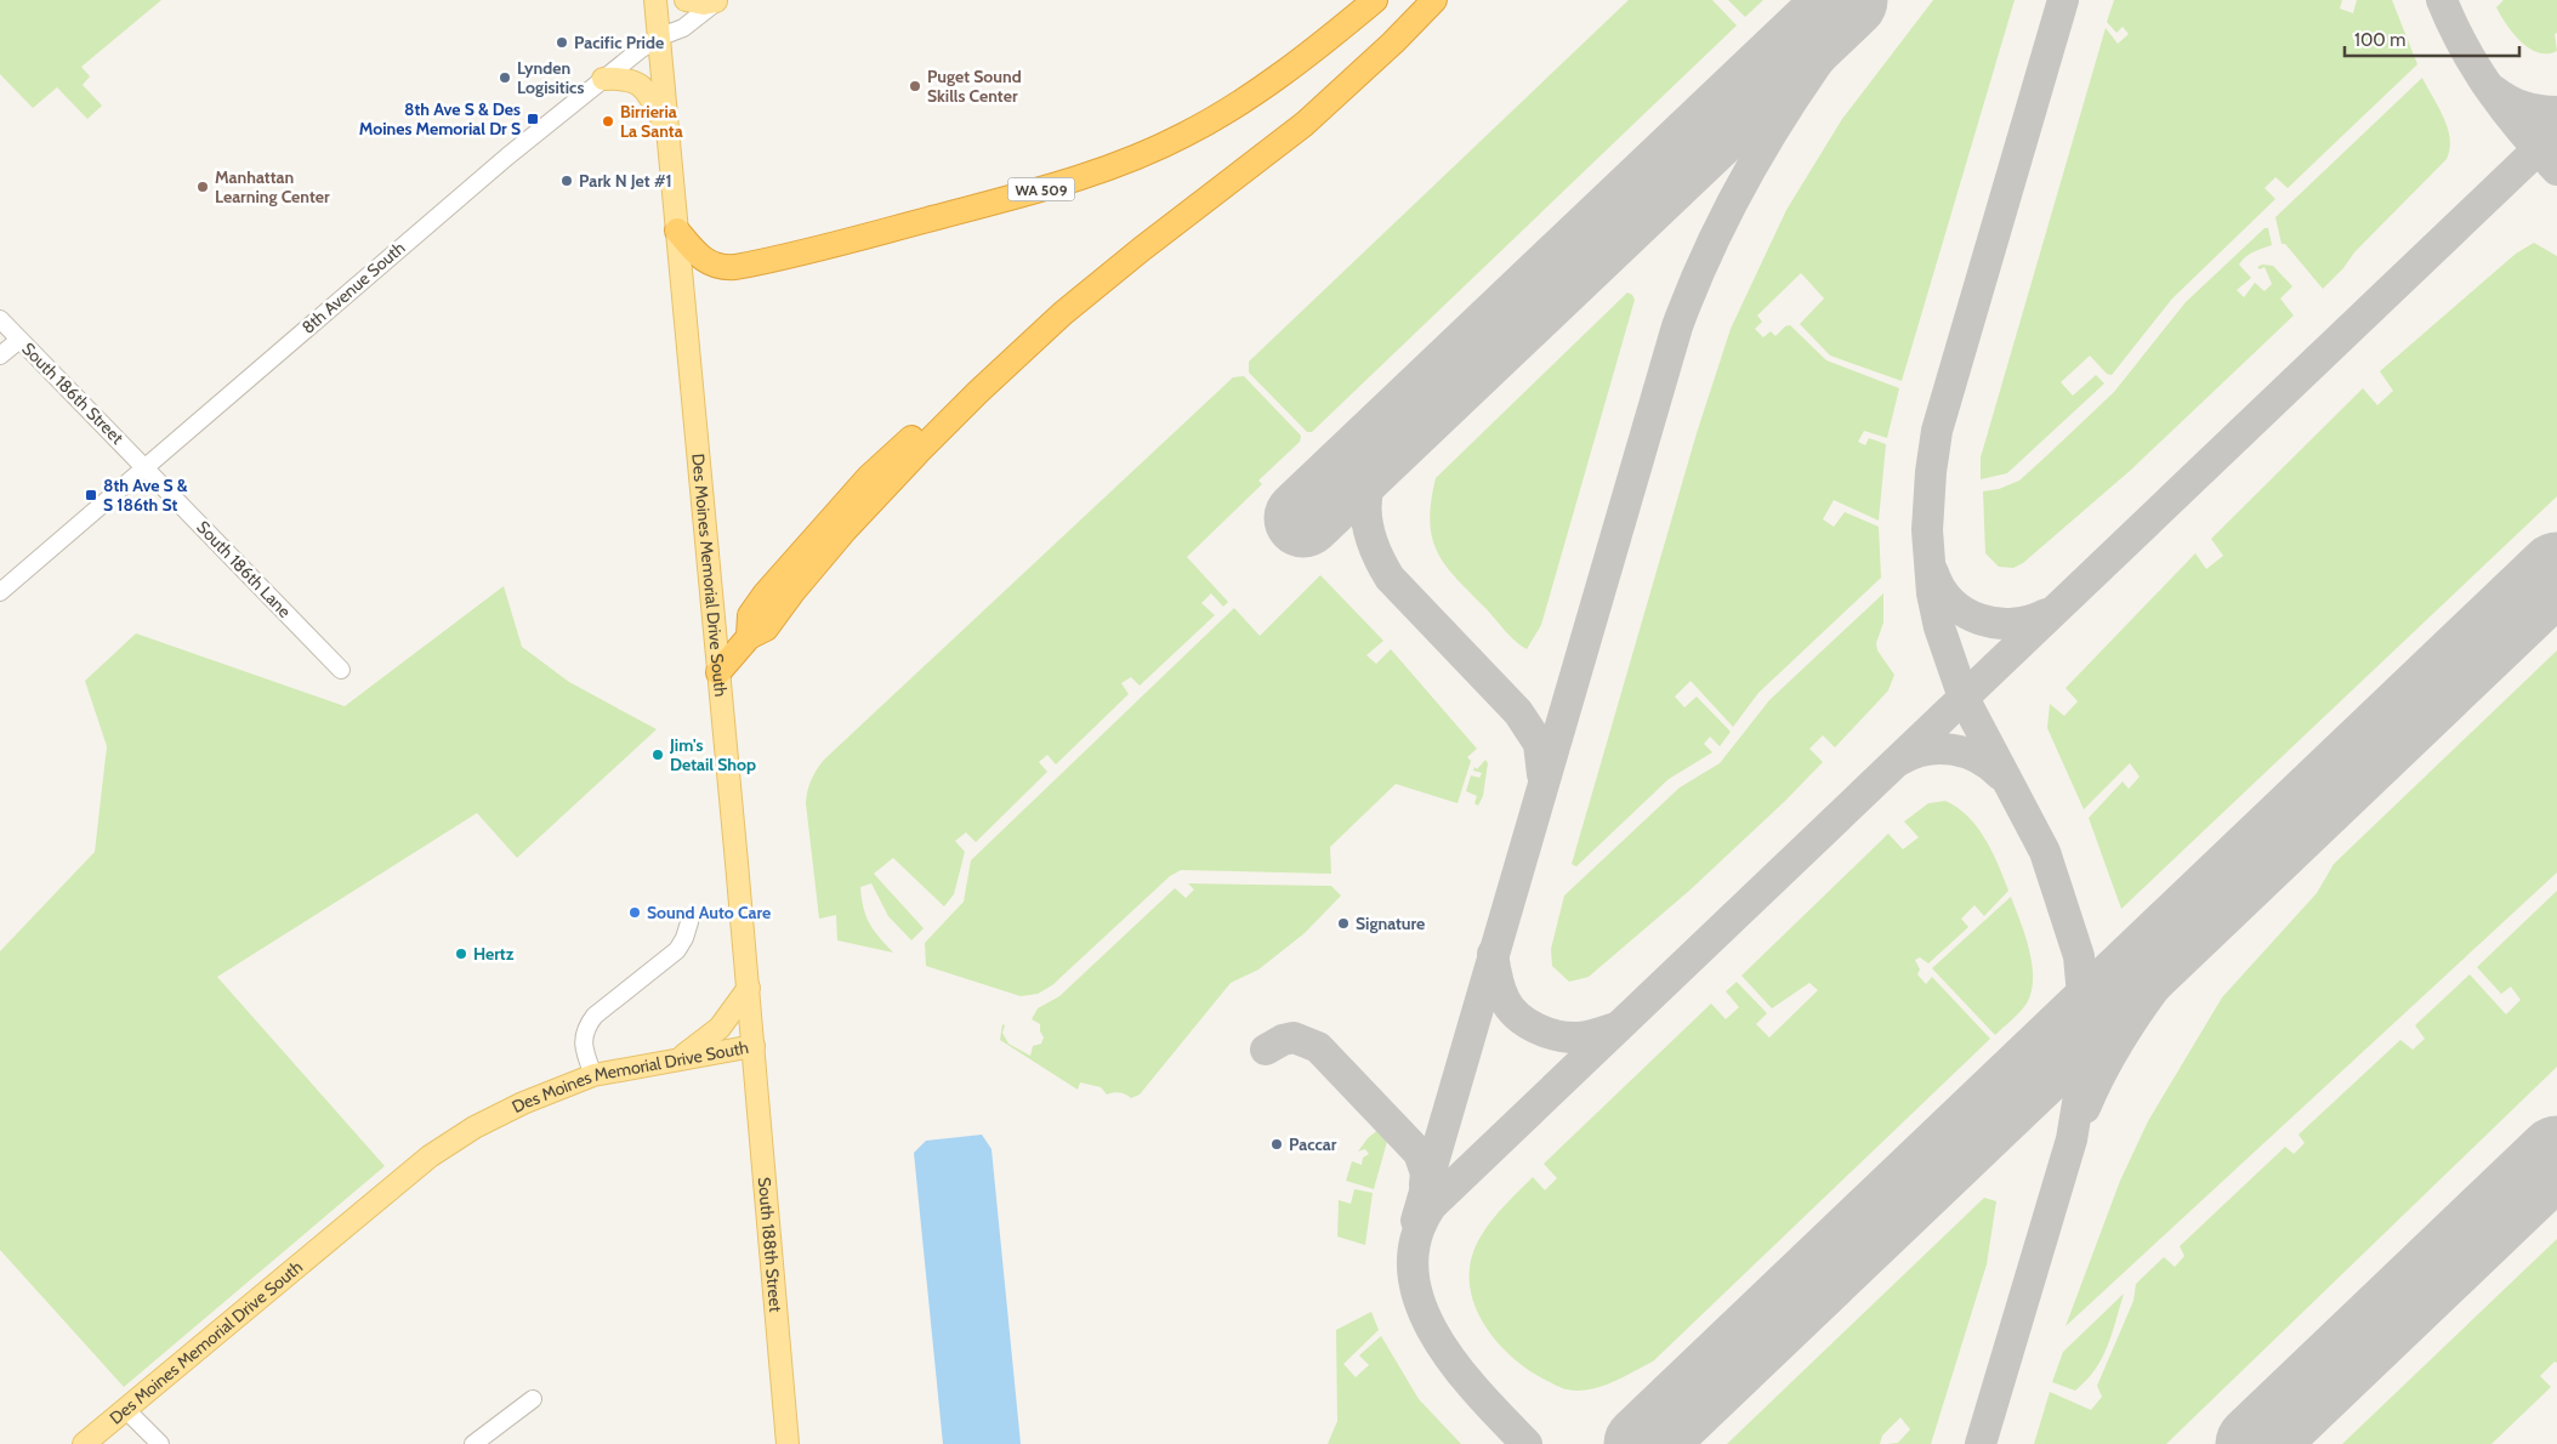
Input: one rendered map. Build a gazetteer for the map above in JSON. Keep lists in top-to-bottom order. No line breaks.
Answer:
{"streets":{"highway":["WA 509"],"main road":["Des Moines Memorial Drive South","South 188th Street"],"street":["8th Avenue South","South 186th Street","South 186th Lane"]},"crossings":[["WA 509","Des Moines Memorial Drive South"],["8th Avenue South","South 186th Street"],["8th Avenue South","South 186th Lane"],["8th Avenue South","Des Moines Memorial Drive South"],["South 186th Street","South 186th Lane"],["Des Moines Memorial Drive South","South 188th Street"]],"places":{"other":["Pacific Pride","Lynden Logisitics","Puget Sound Skills Center","Birrieria La Santa","Park N Jet #1","Manhattan Learning Center","Jim's Detail Shop","Sound Auto Care","Signature","Hertz","Paccar"],"transit":["8th Ave S & Des Moines Memorial Dr S","8th Ave S & S 186th St"]},"scale_bar":"100 m"}
